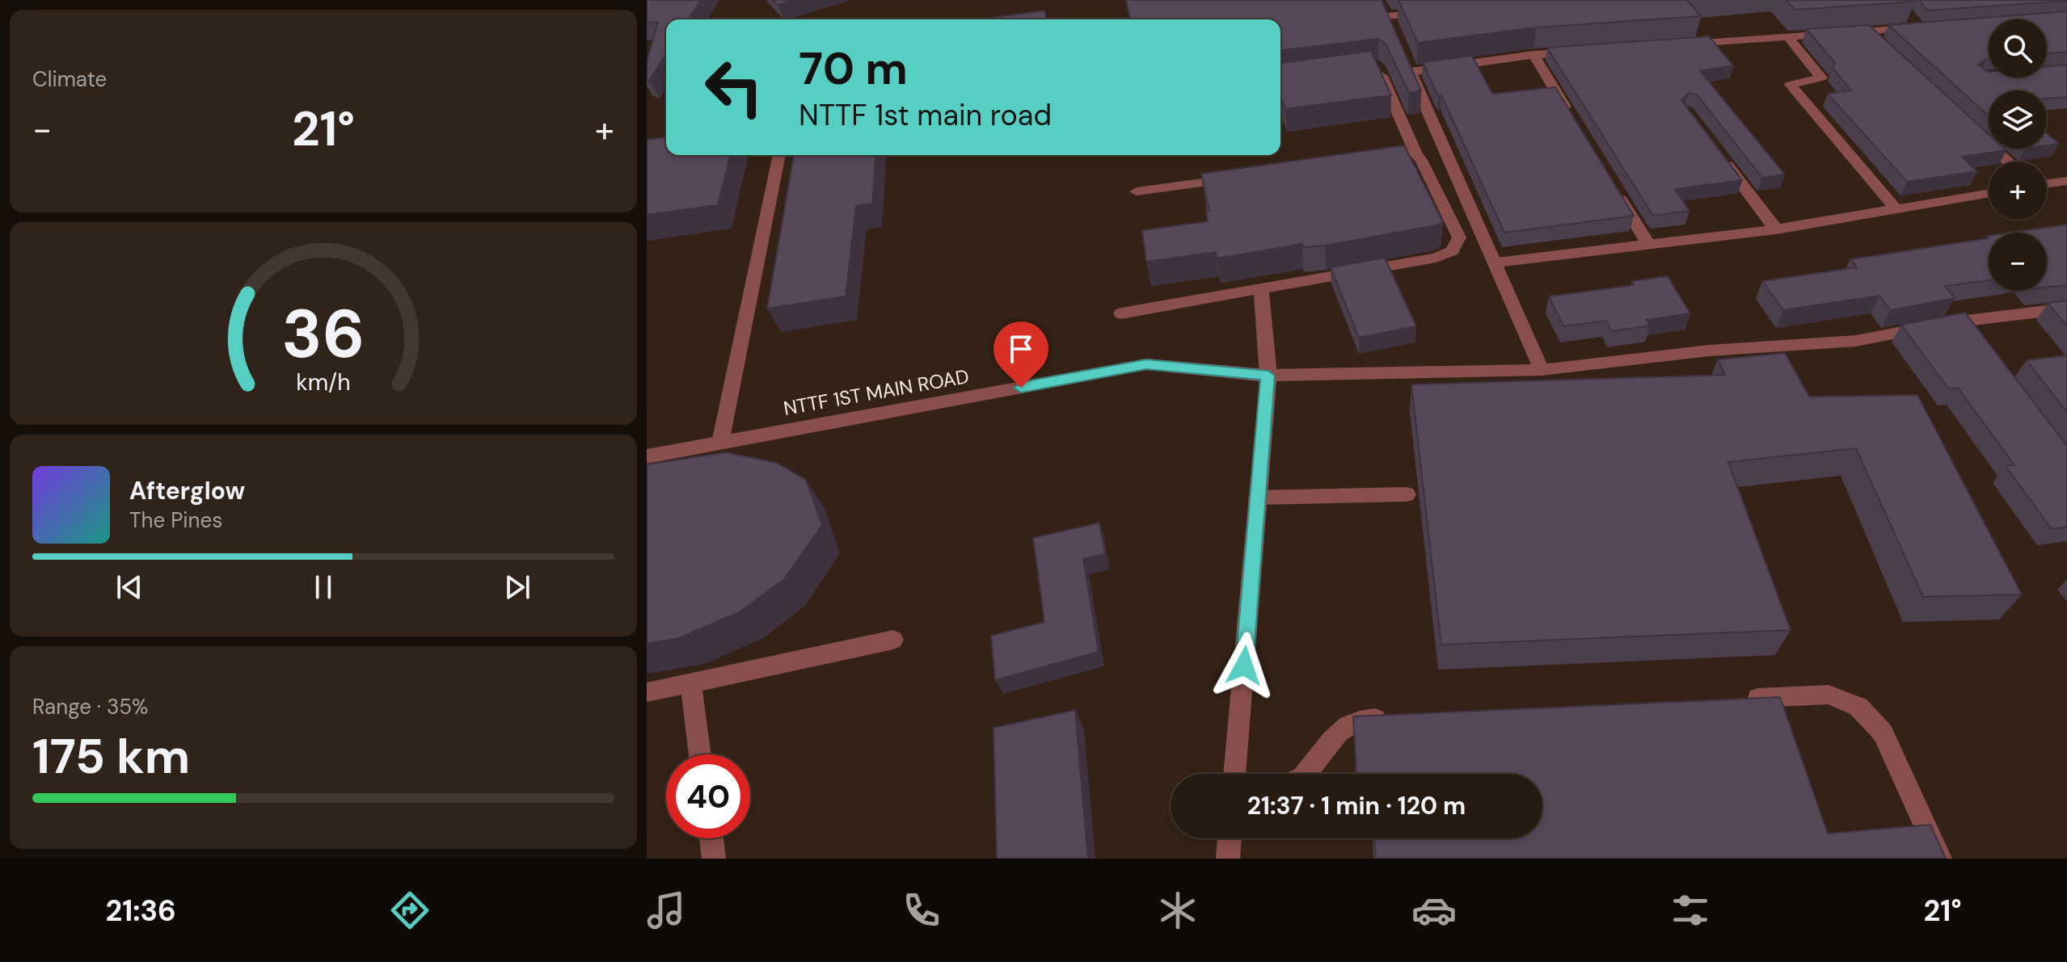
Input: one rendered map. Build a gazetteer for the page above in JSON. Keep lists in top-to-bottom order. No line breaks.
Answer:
{"streets":{"street":["NTTF 1ST MAIN ROAD"]},"page":{"tile":["Climate",["Range · 35%","175 km"]],"map_buttons":["+","−"],"turn":["70 m","NTTF 1st main road"],"heat":["−","21°","+"],"song":["Afterglow","The Pines"],"limit":"40","trip":"21:37 · 1 min · 120 m","tabs":["21:36","21°"],"gauge":["36","km/h"]}}
